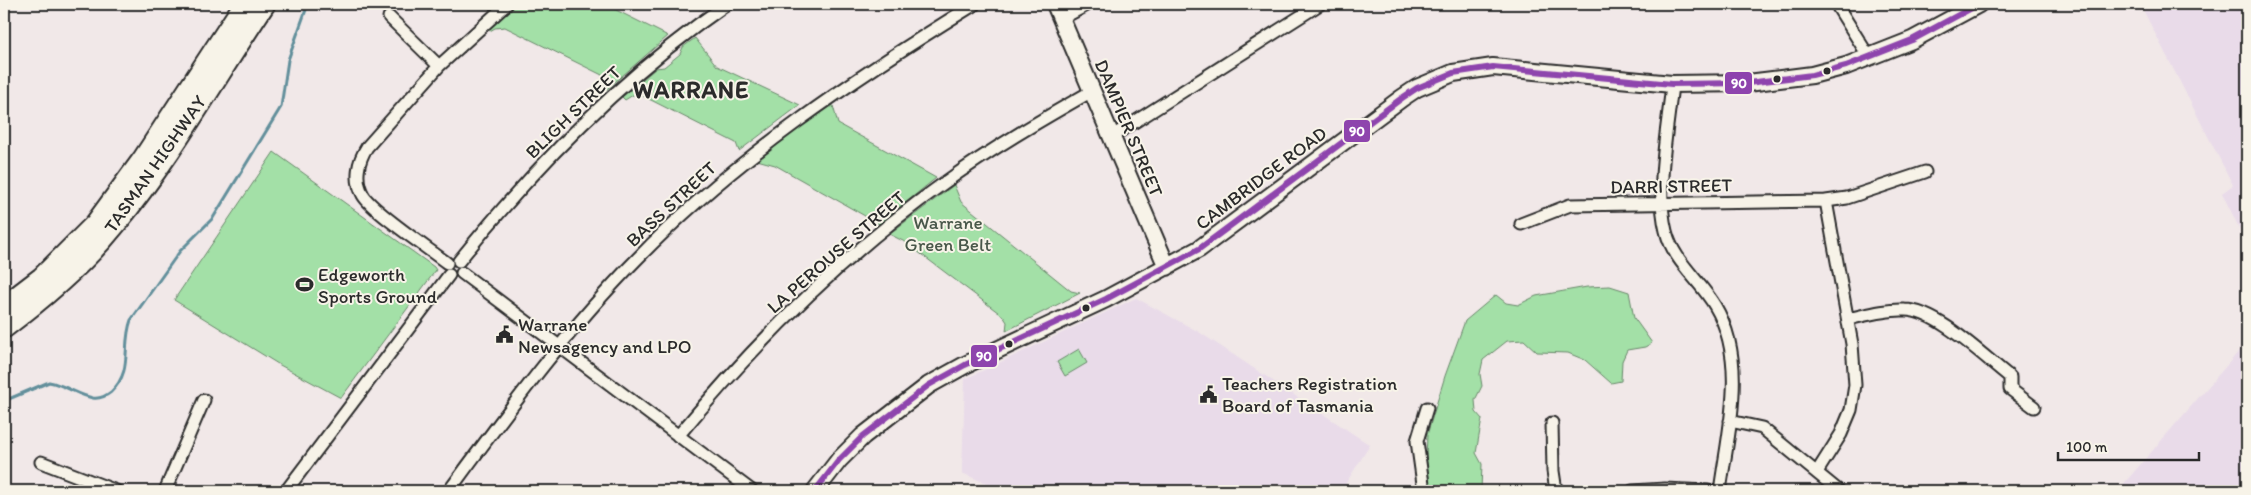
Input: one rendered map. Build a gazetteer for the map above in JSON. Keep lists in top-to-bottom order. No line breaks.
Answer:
{"streets":{"highway":["TASMAN HIGHWAY"],"main road":["DAMPIER STREET","CAMBRIDGE ROAD"],"street":["BLIGH STREET","DARRI STREET","BASS STREET","LA PEROUSE STREET"]},"crossings":[["DAMPIER STREET","CAMBRIDGE ROAD"],["DAMPIER STREET","LA PEROUSE STREET"]],"districts":["WARRANE"],"parks":["Warrane Green Belt"],"places":{"sports":["Edgeworth Sports Ground"],"public building":["Warrane Newsagency and LPO","Teachers Registration Board of Tasmania"]},"lines":["transit line 90"],"scale_bar":"100 m"}
